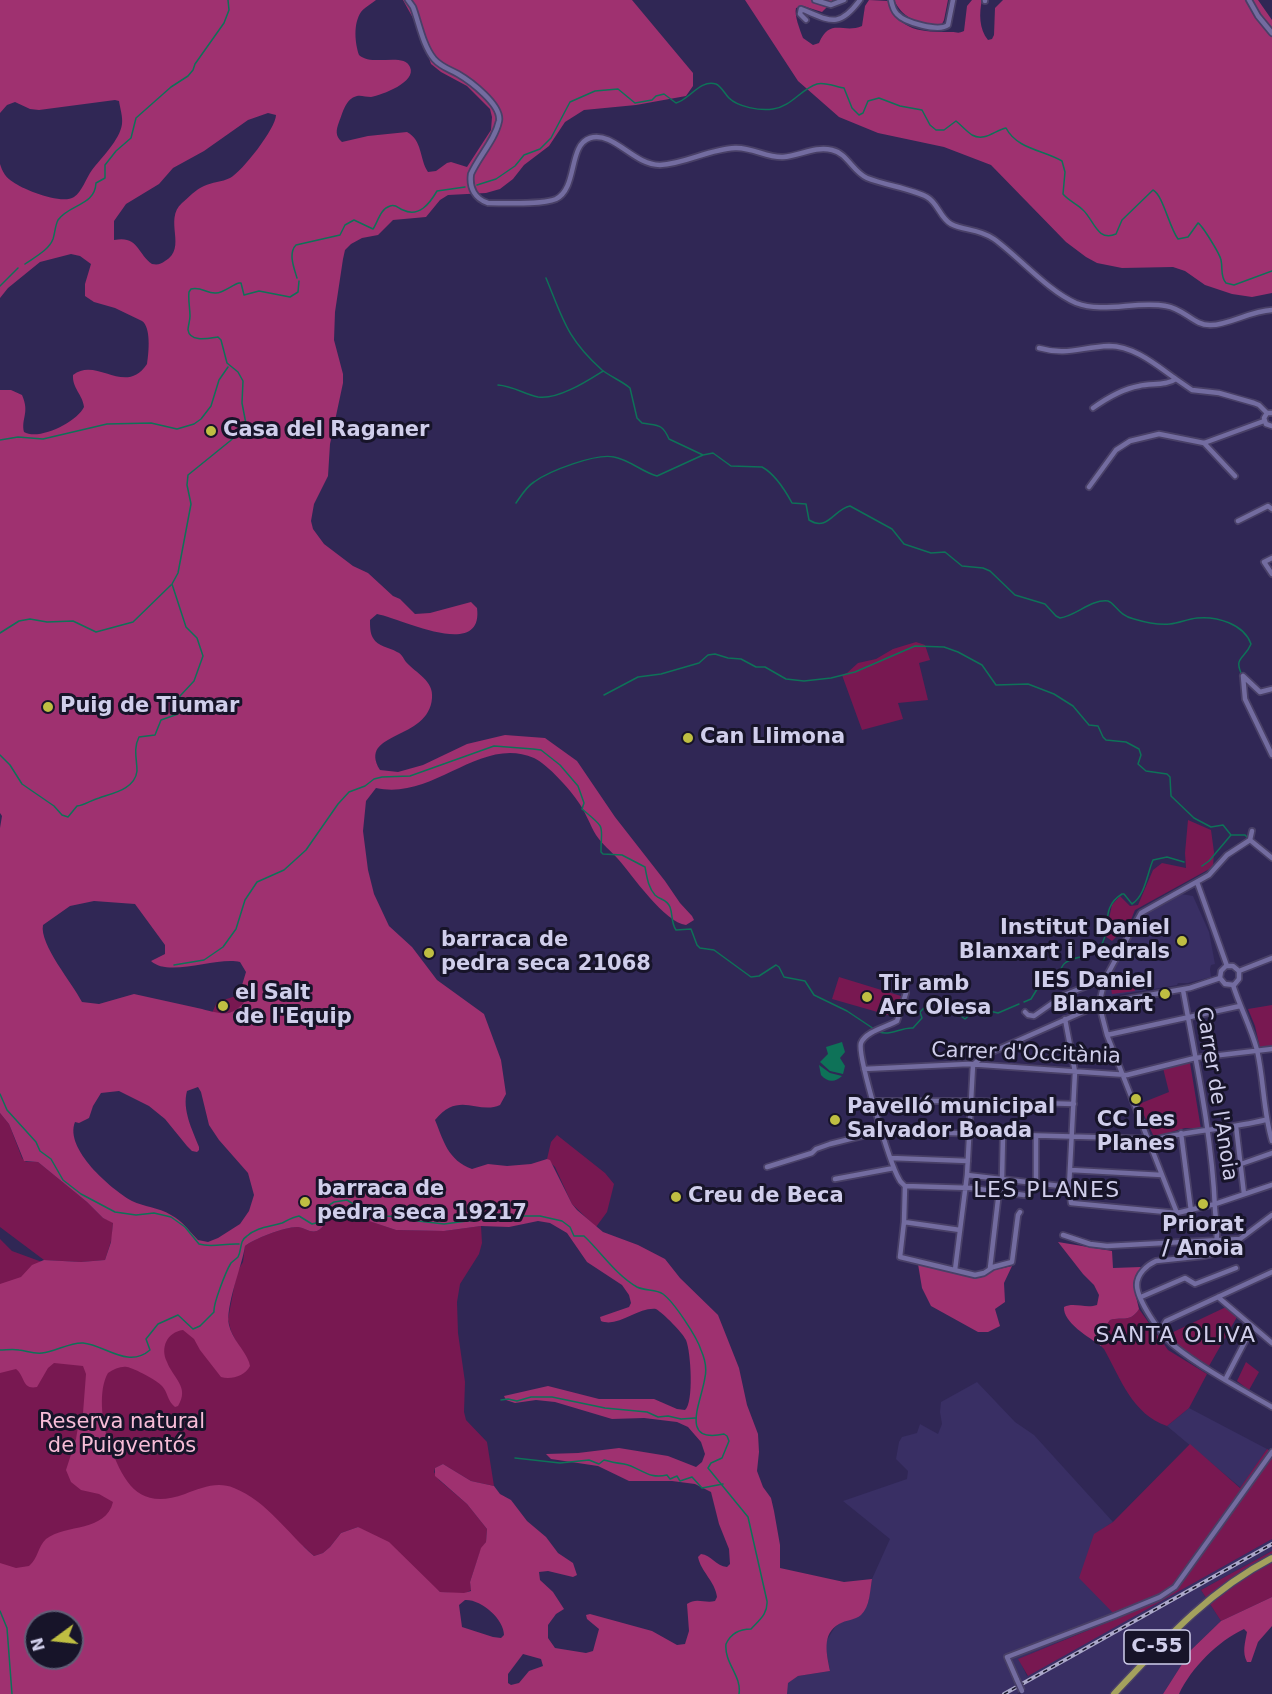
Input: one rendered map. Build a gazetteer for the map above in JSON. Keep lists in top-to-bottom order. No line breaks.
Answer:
{"streets":{"main road":["C-55"],"street":["Carrer d'Occitània","Carrer de l'Anoia"]},"crossings":[["Carrer d'Occitània","Carrer de l'Anoia"]],"districts":["LES PLANES","SANTA OLIVA"],"parks":["Reserva natural de Puigventós"],"places":["Casa del Raganer","Puig de Tiumar","Can Llimona","Institut Daniel Blanxart i Pedrals","barraca de pedra seca 21068","IES Daniel Blanxart","Tir amb Arc Olesa","el Salt de l'Equip","CC Les Planes","Pavelló municipal Salvador Boada","Creu de Beca","barraca de pedra seca 19217","Priorat / Anoia"],"north":"left"}
